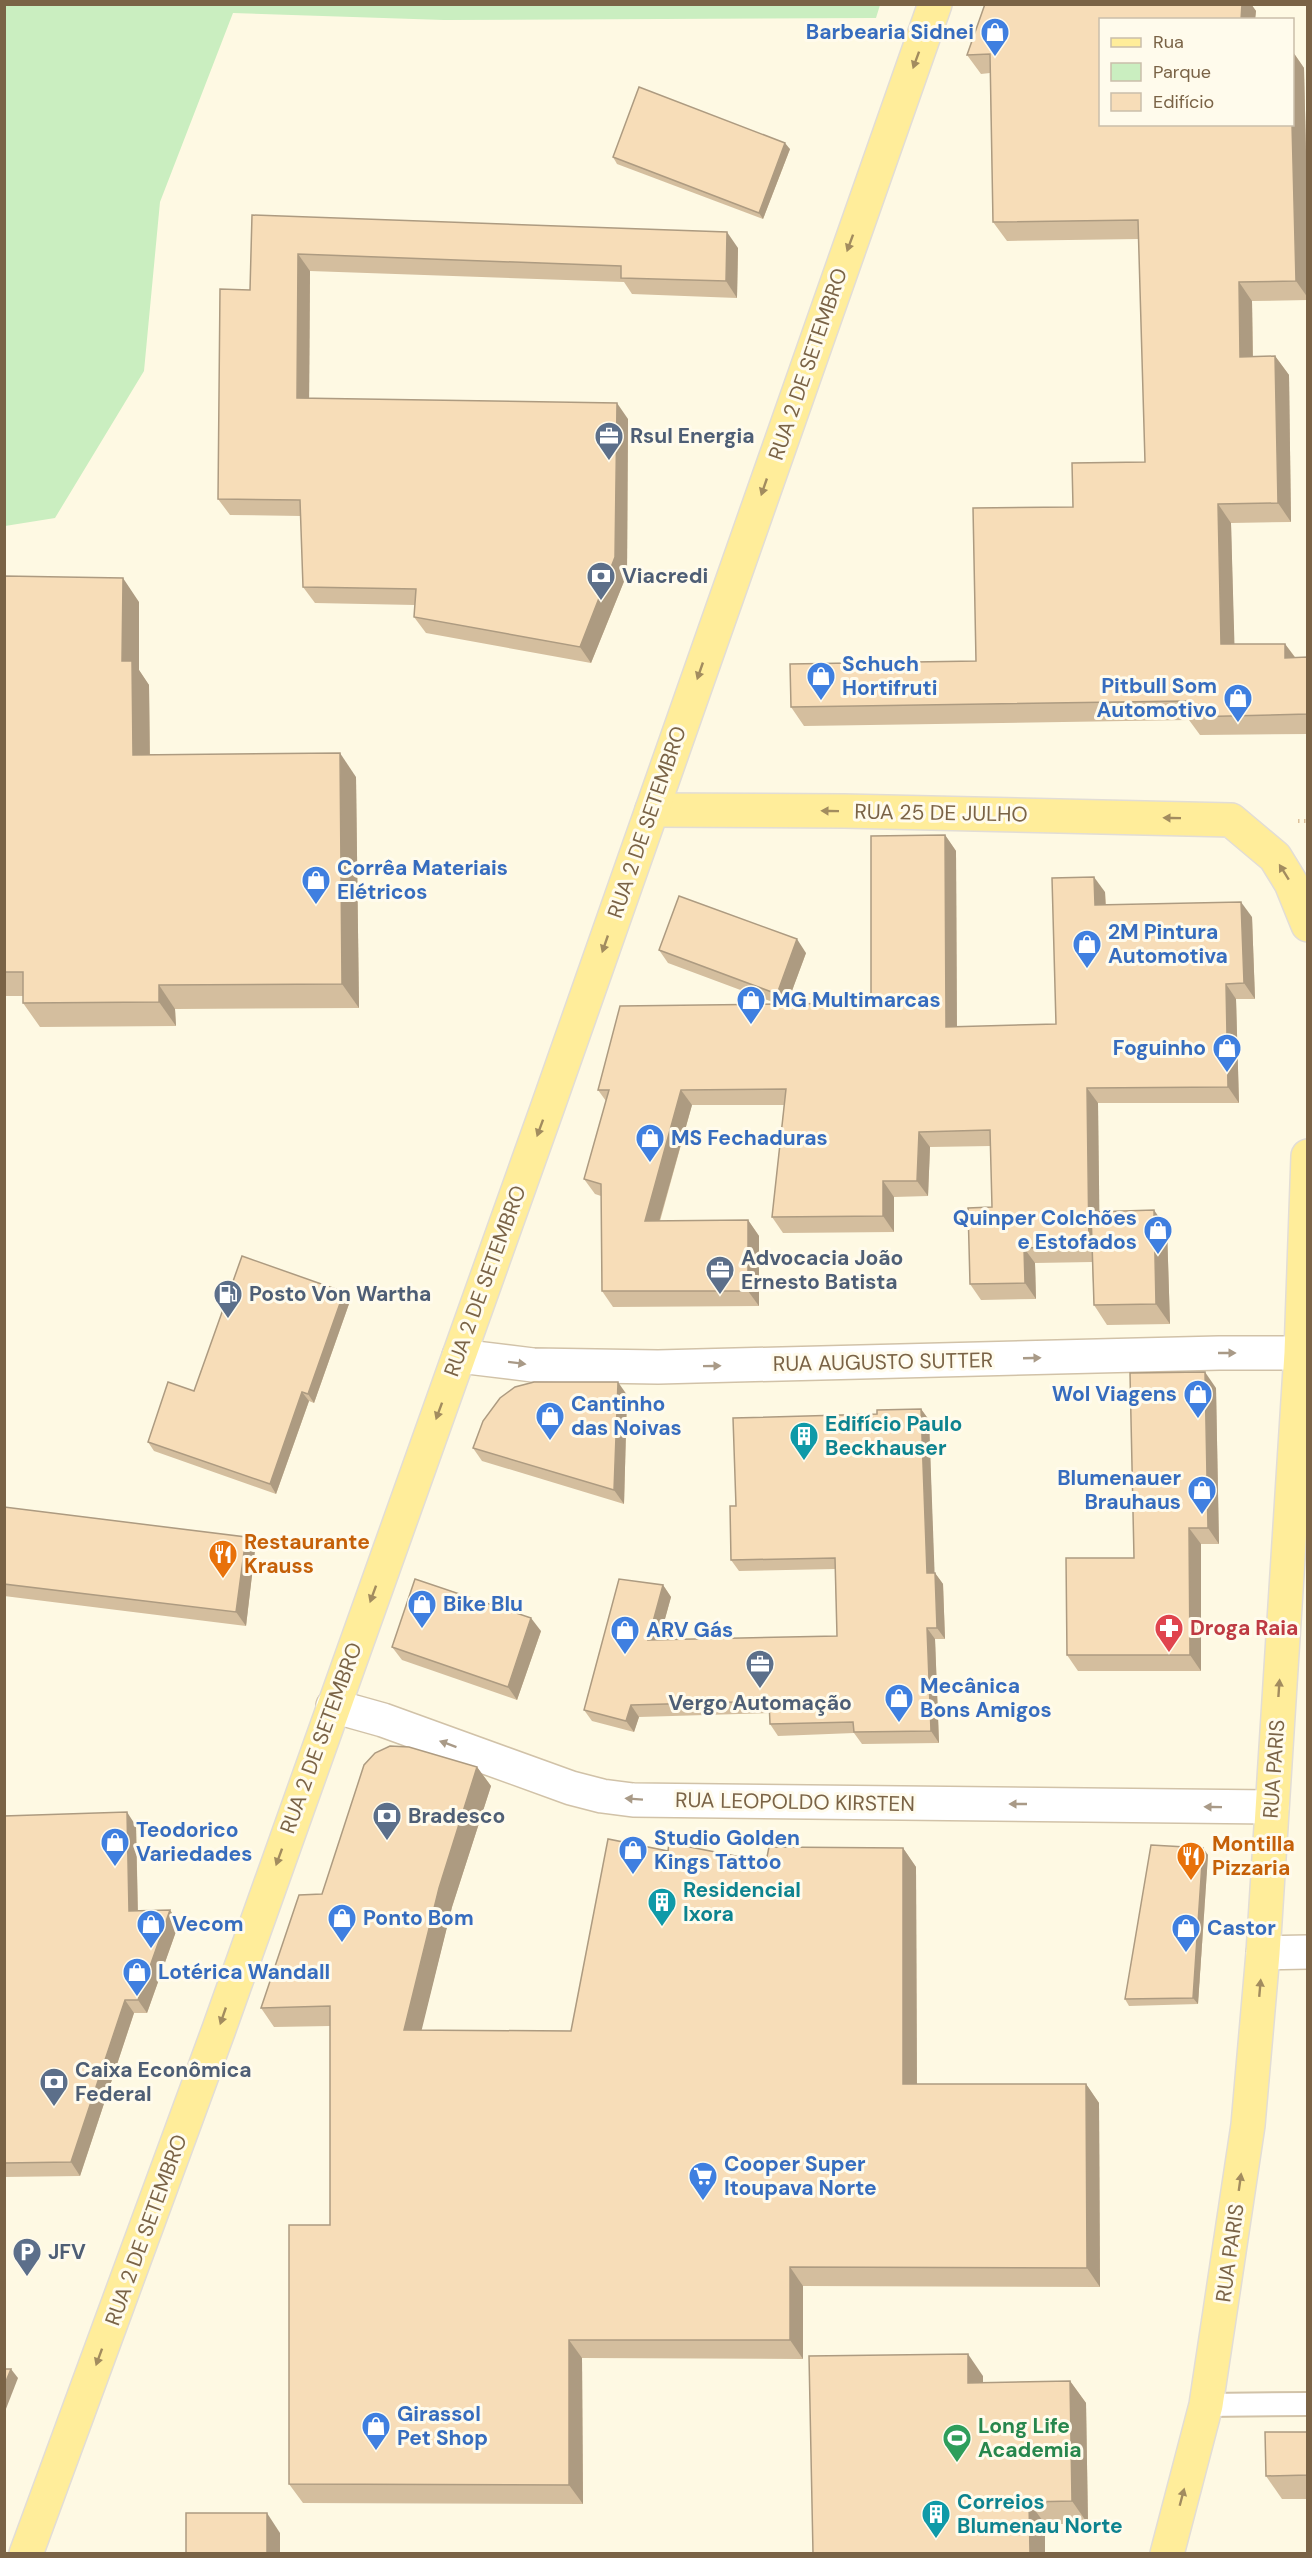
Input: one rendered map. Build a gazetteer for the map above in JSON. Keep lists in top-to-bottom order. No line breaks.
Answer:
{"streets":{"main road":["RUA 2 DE SETEMBRO","RUA 25 DE JULHO","RUA PARIS"],"street":["RUA AUGUSTO SUTTER","RUA LEOPOLDO KIRSTEN"]},"crossings":[["RUA 2 DE SETEMBRO","RUA 25 DE JULHO"],["RUA 2 DE SETEMBRO","RUA AUGUSTO SUTTER"],["RUA 2 DE SETEMBRO","RUA LEOPOLDO KIRSTEN"],["RUA AUGUSTO SUTTER","RUA PARIS"],["RUA PARIS","RUA LEOPOLDO KIRSTEN"]],"one_way":["RUA 2 DE SETEMBRO","RUA 25 DE JULHO","RUA AUGUSTO SUTTER","RUA PARIS","RUA LEOPOLDO KIRSTEN"],"places":{"shop":["Barbearia Sidnei","Schuch Hortifruti","Pitbull Som Automotivo","Corrêa Materiais Elétricos","2M Pintura Automotiva","MG Multimarcas","Foguinho","MS Fechaduras","Quinper Colchões e Estofados","Wol Viagens","Cantinho das Noivas","Blumenauer Brauhaus","Bike Blu","ARV Gás","Mecânica Bons Amigos","Teodorico Variedades","Studio Golden Kings Tattoo","Ponto Bom","Vecom","Castor","Lotérica Wandall","Girassol Pet Shop"],"office":["Rsul Energia","Advocacia João Ernesto Batista","Vergo Automação"],"bank":["Viacredi","Bradesco","Caixa Econômica Federal"],"fuel station":["Posto Von Wartha"],"building":["Edifício Paulo Beckhauser","Residencial Ixora","Correios Blumenau Norte"],"restaurant":["Restaurante Krauss","Montilla Pizzaria"],"pharmacy":["Droga Raia"],"supermarket":["Cooper Super Itoupava Norte"],"parking":["JFV"],"sports":["Long Life Academia"]},"legend":["Rua","Parque","Edifício"]}
